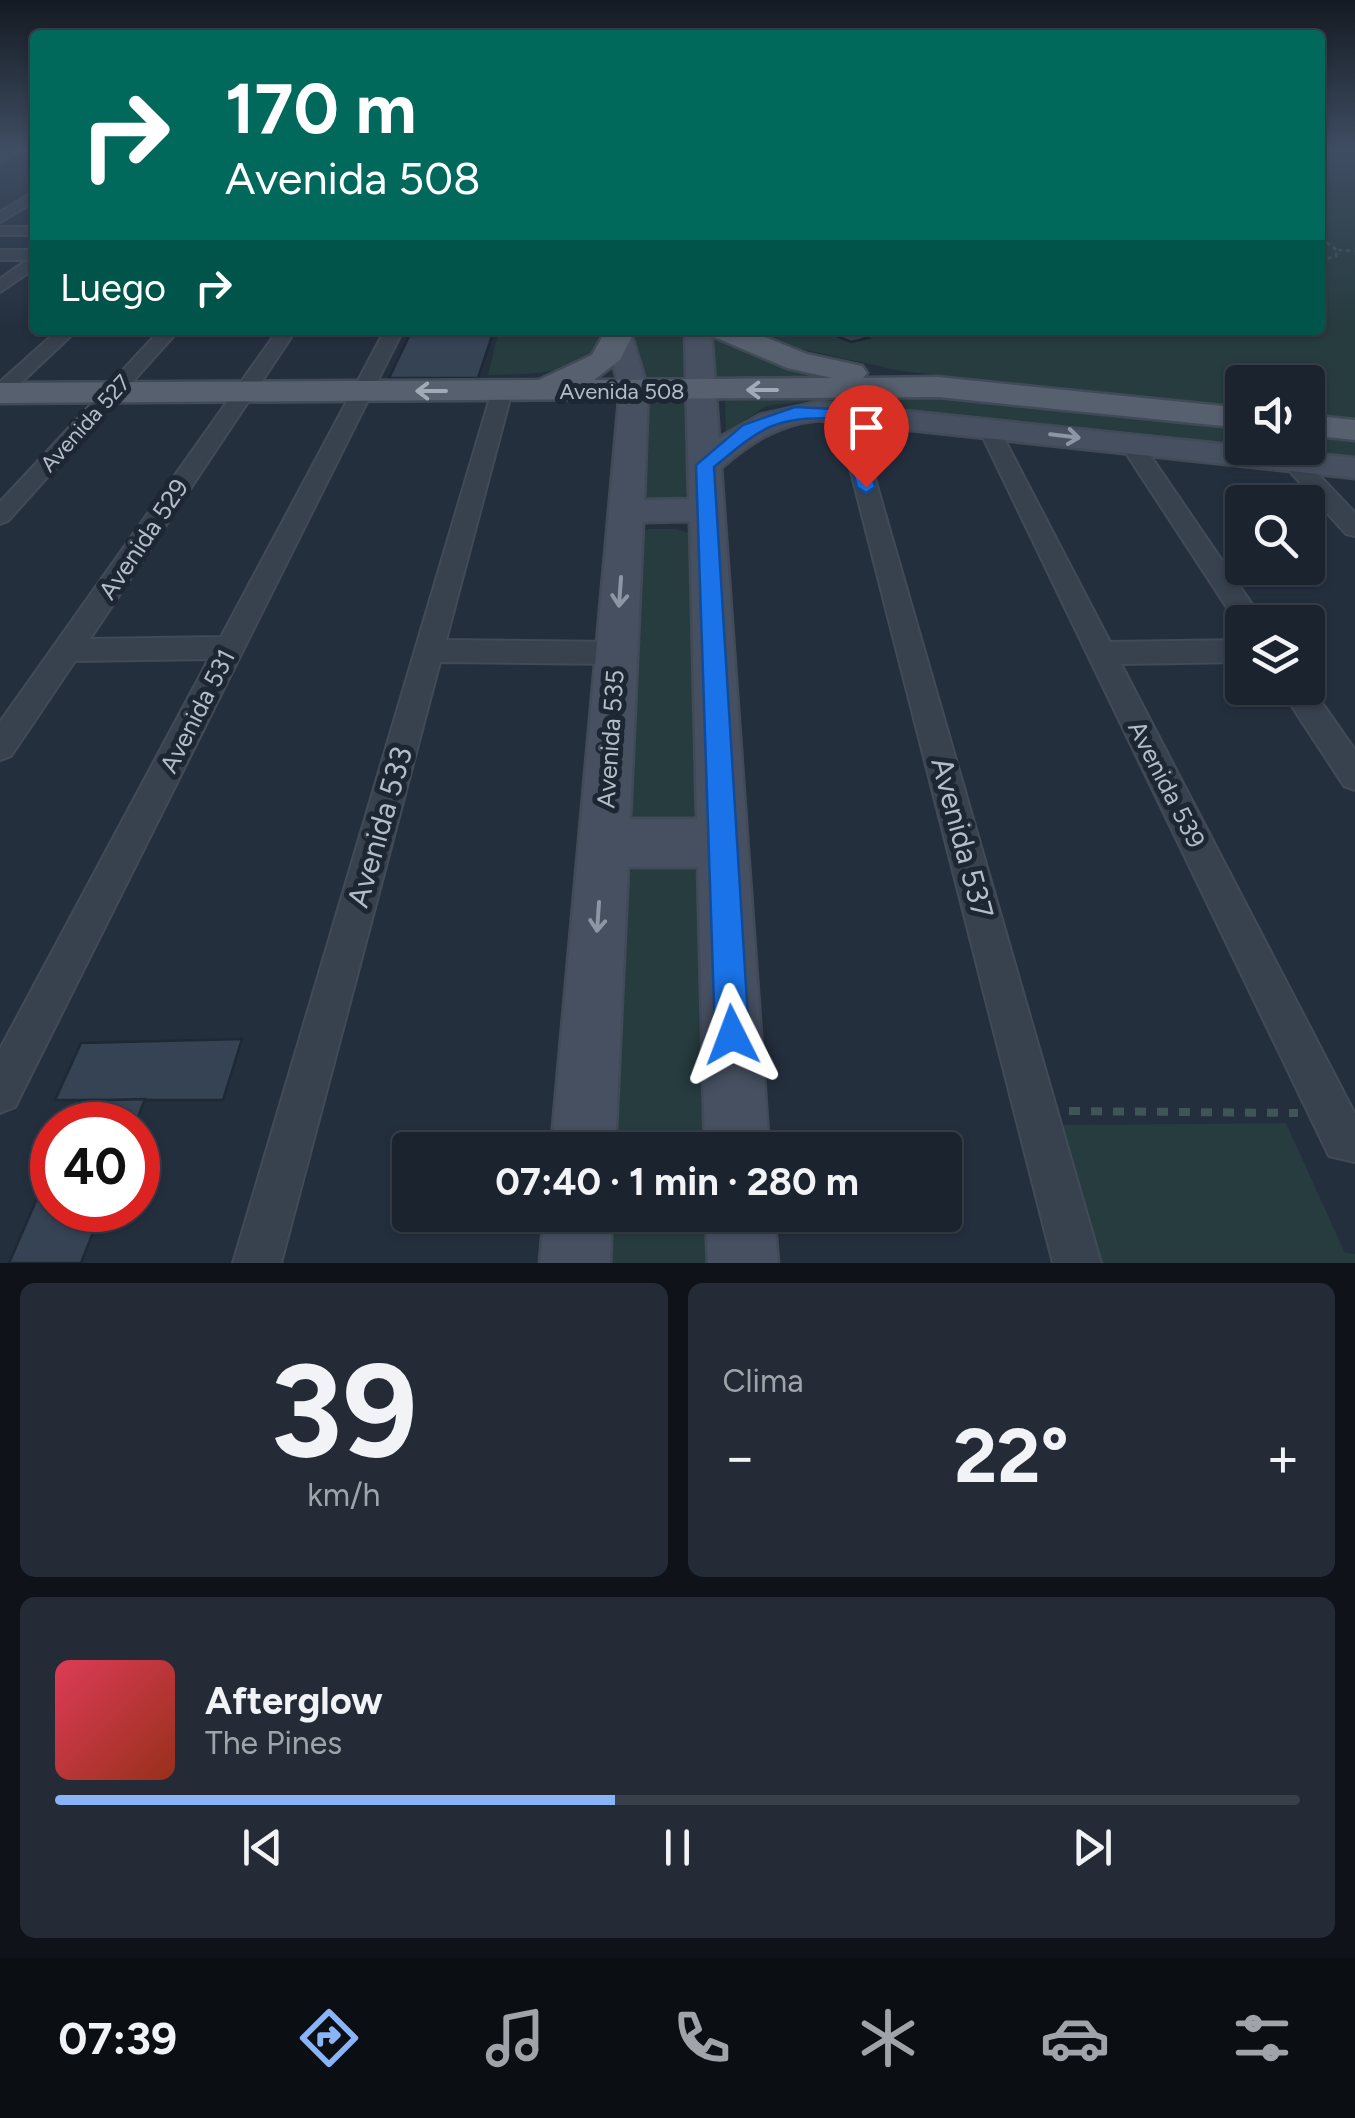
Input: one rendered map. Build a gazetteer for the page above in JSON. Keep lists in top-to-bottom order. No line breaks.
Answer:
{"streets":{"main road":["Avenida 508"],"street":["Avenida 527","Avenida 529","Avenida 531","Avenida 535","Avenida 539","Avenida 533","Avenida 537"]},"crossings":[["Avenida 508","Avenida 527"],["Avenida 508","Avenida 529"],["Avenida 508","Avenida 531"],["Avenida 508","Avenida 535"],["Avenida 508","Avenida 533"]],"page":{"turn":["170 m","Avenida 508"],"then":"Luego","limit":"40","trip":"07:40 · 1 min · 280 m","tile":[["39","km/h"],"Clima"],"heat":["−","22°","+"],"song":["Afterglow","The Pines"],"tabs":"07:39"}}
